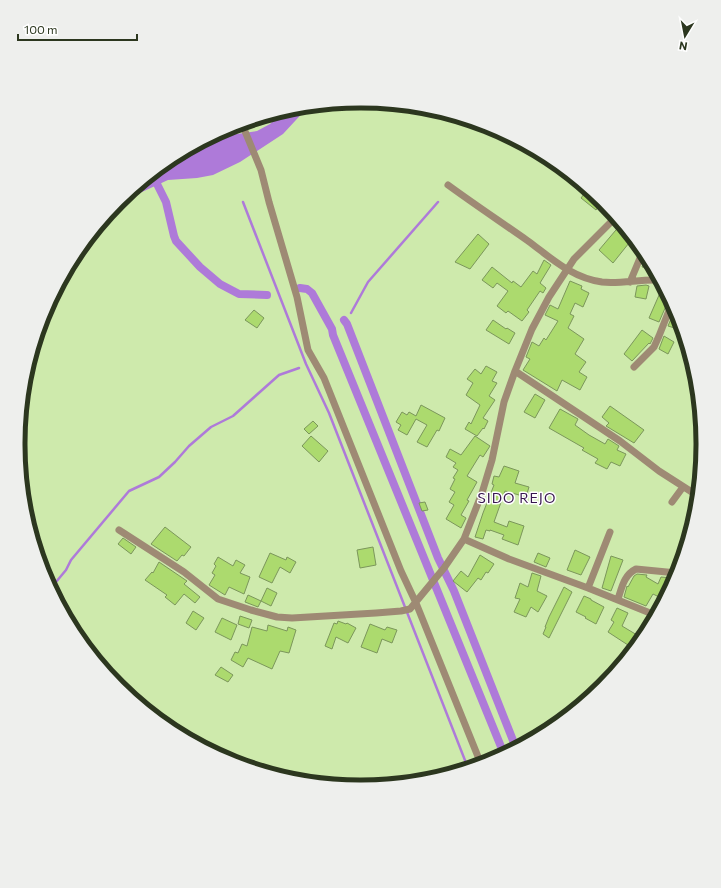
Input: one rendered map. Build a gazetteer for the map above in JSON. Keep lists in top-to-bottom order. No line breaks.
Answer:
{"districts":["SIDO REJO"],"scale_bar":"100 m","north":"bottom"}
